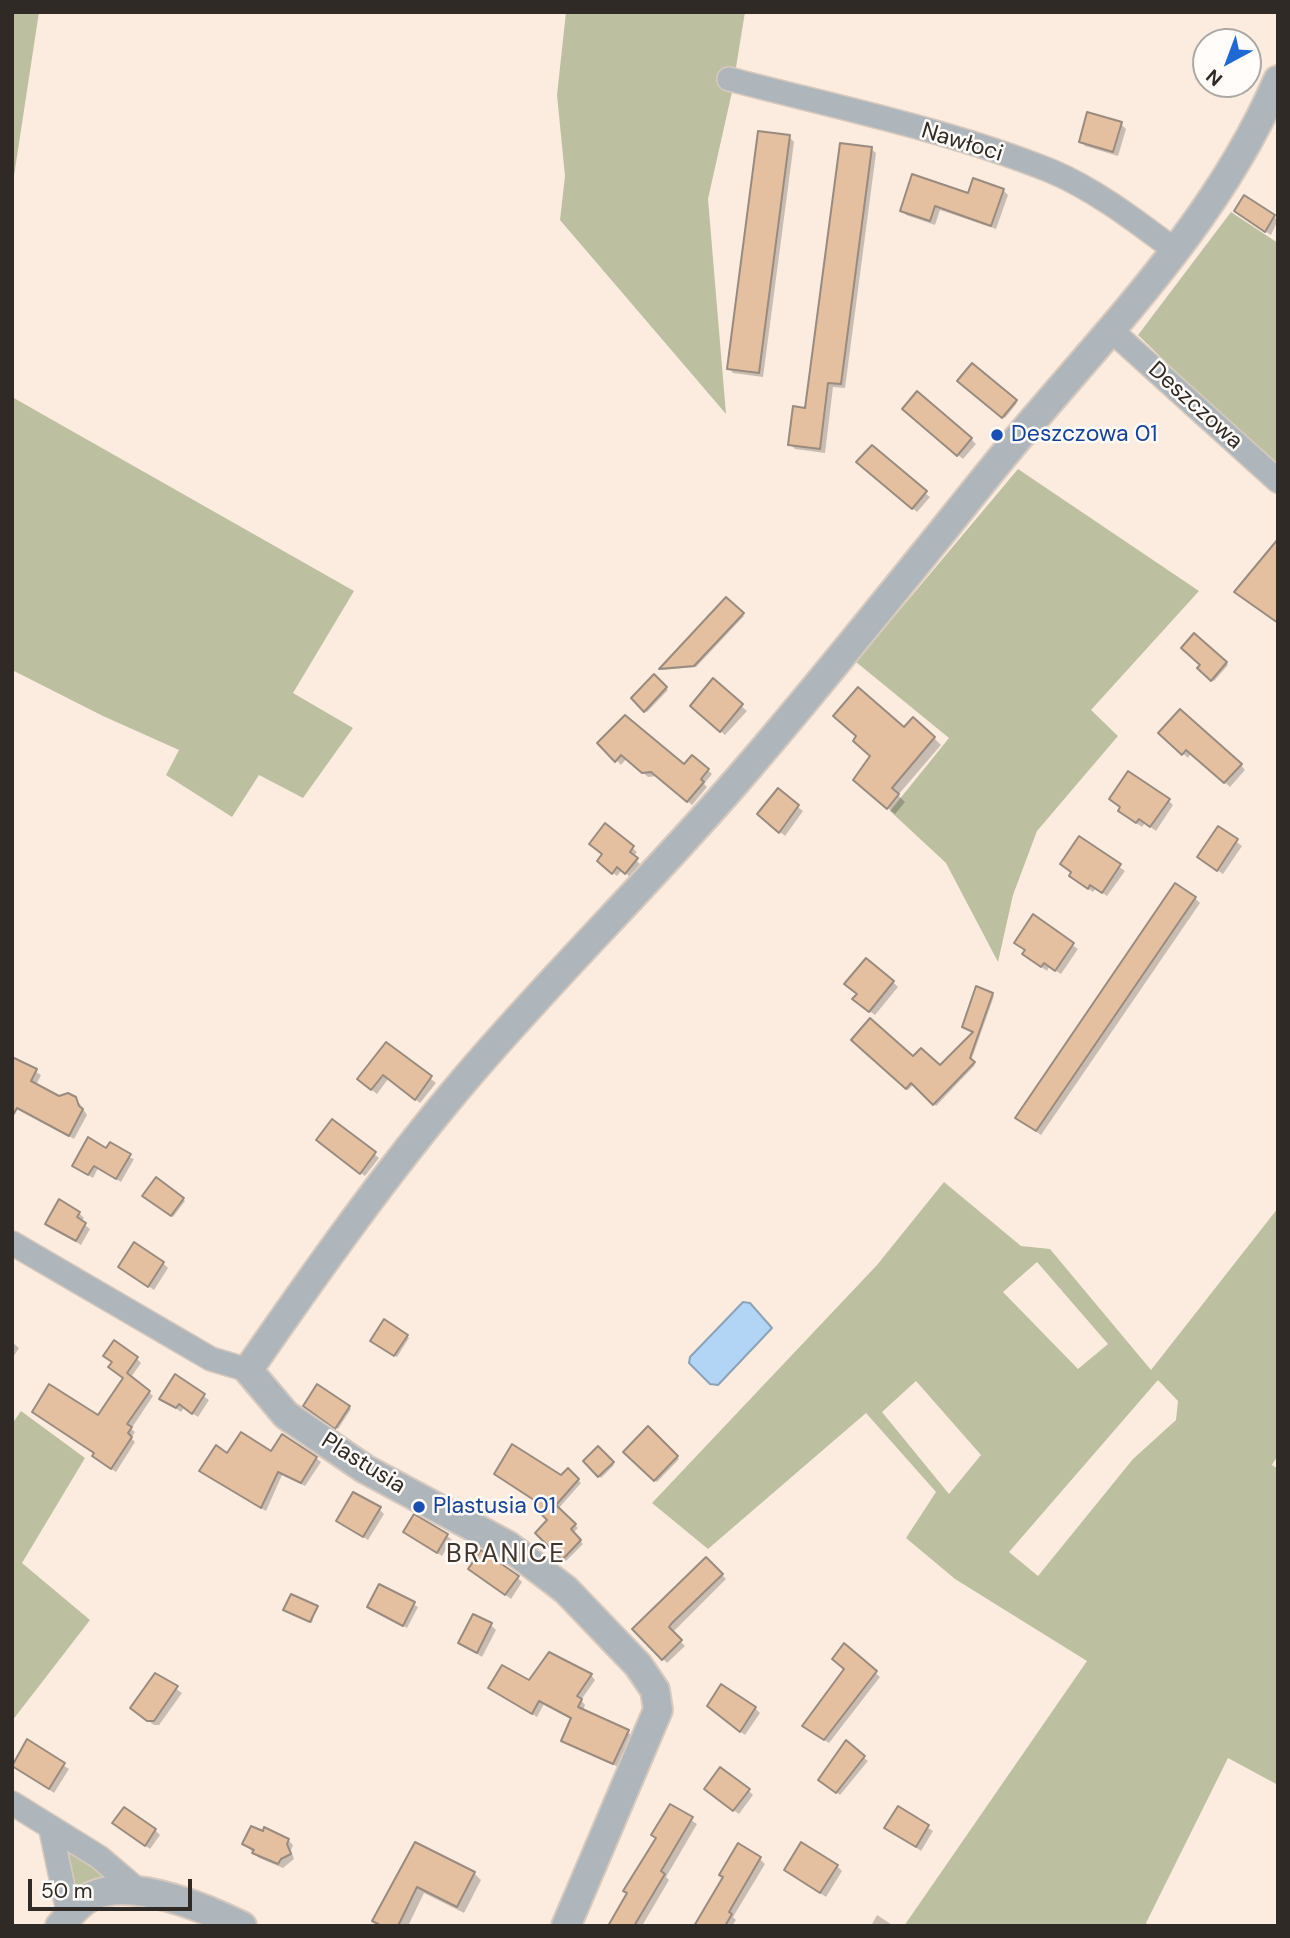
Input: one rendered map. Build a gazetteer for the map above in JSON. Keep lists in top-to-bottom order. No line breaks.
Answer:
{"streets":{"street":["Nawłoci","Deszczowa","Plastusia"]},"districts":["BRANICE"],"places":["Deszczowa 01","Plastusia 01"],"scale_bar":"50 m","north":"bottom left"}
